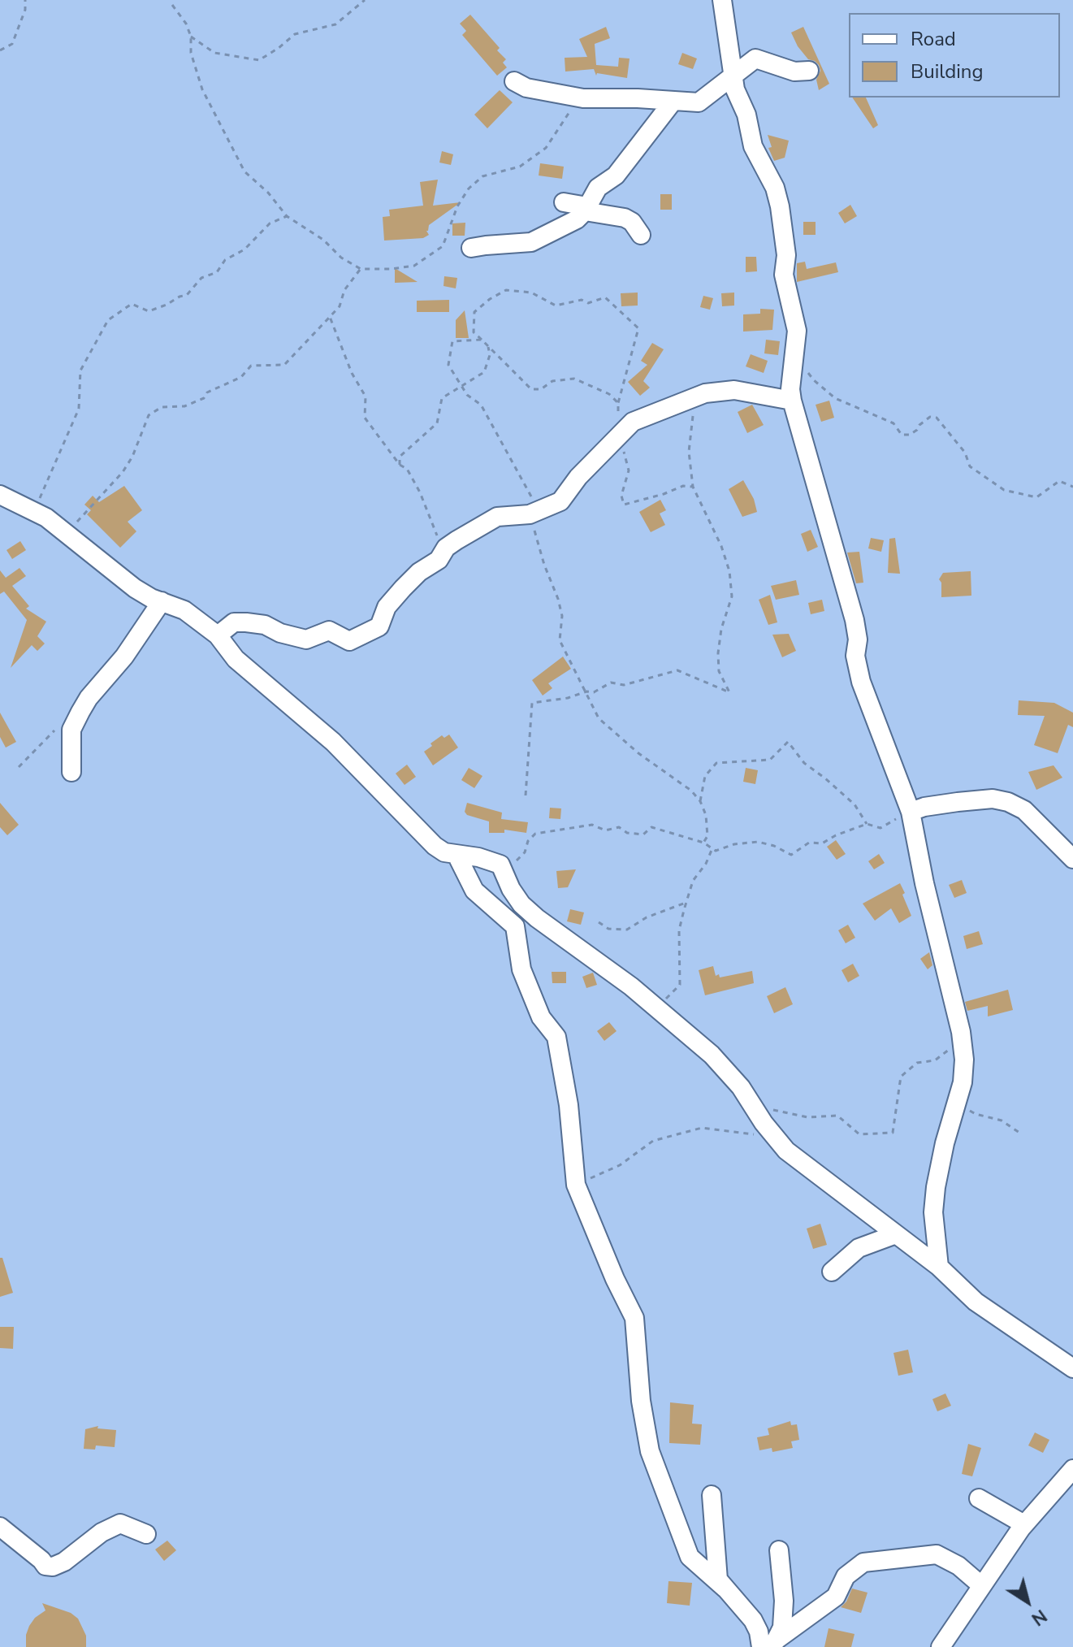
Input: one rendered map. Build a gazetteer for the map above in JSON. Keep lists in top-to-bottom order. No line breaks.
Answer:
{"legend":["Road","Building"],"north":"bottom right"}
